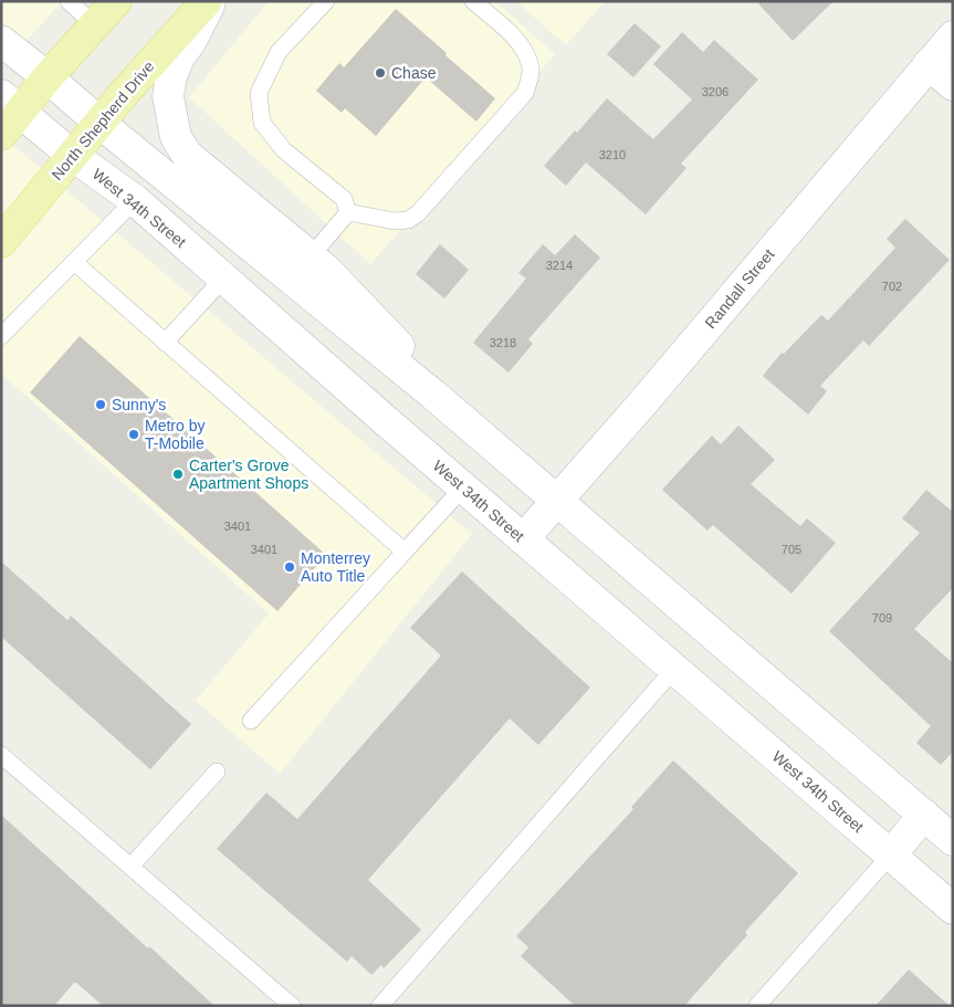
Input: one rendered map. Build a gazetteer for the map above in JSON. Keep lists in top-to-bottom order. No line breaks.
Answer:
{"streets":{"main road":["North Shepherd Drive","West 34th Street","Randall Street"]},"crossings":[["North Shepherd Drive","West 34th Street"],["West 34th Street","Randall Street"]],"places":["Chase","Sunny's","Metro by T-Mobile","Carter's Grove Apartment Shops","Monterrey Auto Title"],"house_numbers":["3206","3210","3214","702","3218","3401","3401","705","709"]}
